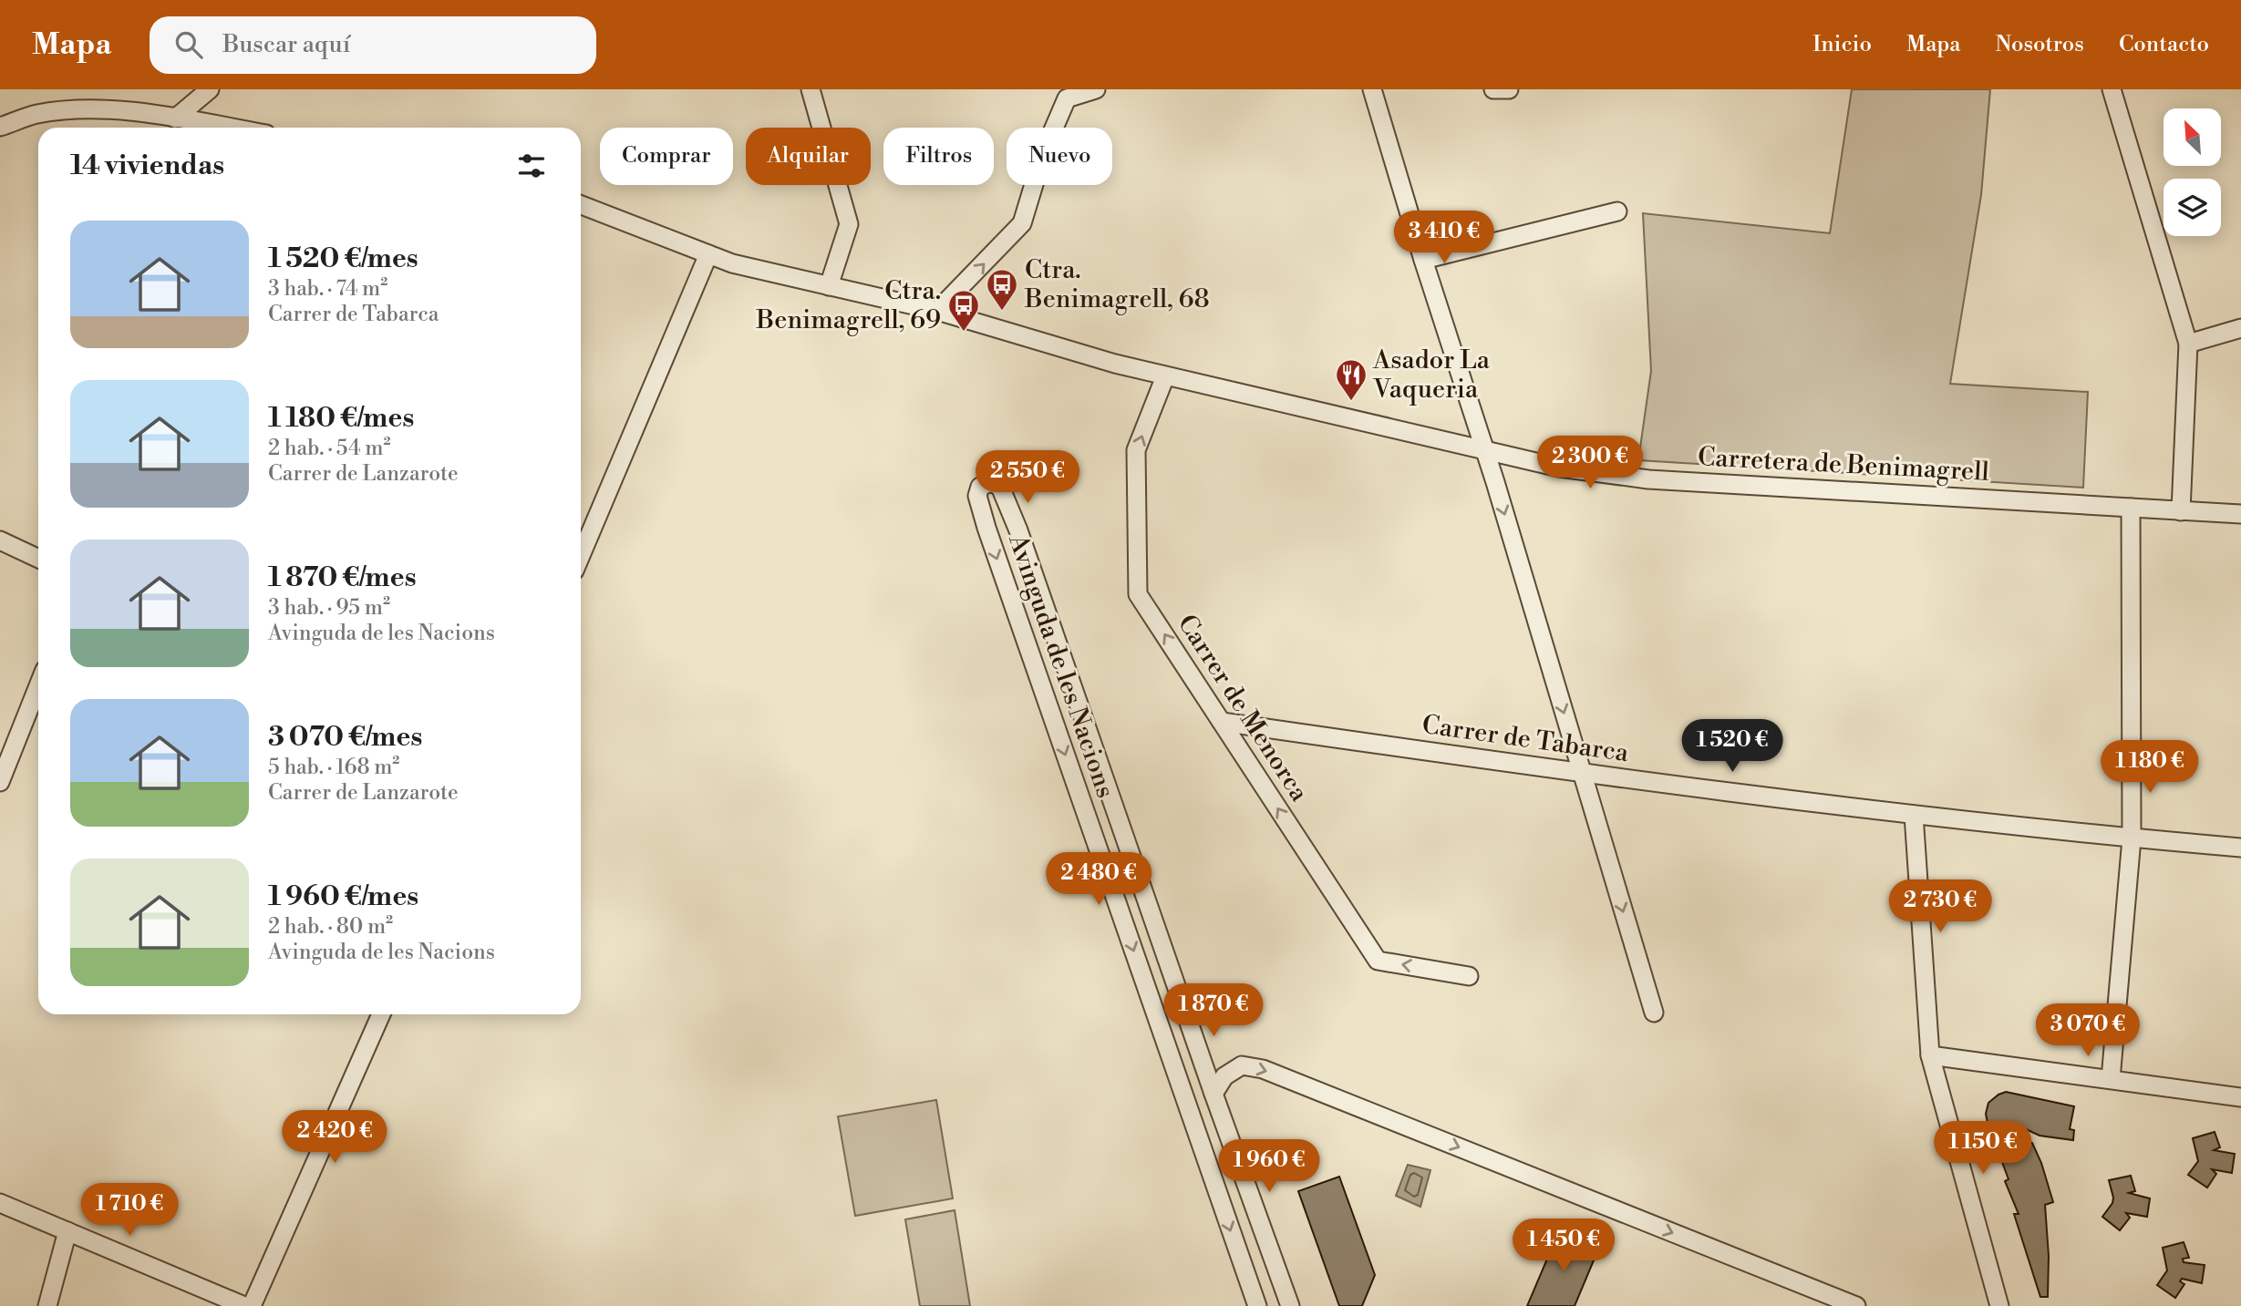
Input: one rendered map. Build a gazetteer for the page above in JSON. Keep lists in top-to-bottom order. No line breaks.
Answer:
{"streets":{"street":["Carretera de Benimagrell","Avinguda de les Nacions","Carrer de Menorca","Carrer de Tabarca"]},"crossings":[["Carretera de Benimagrell","Carrer de Menorca"],["Carrer de Menorca","Carrer de Tabarca"]],"one_way":["Carrer de Menorca"],"places":{"bus stop":["Ctra. Benimagrell, 68","Ctra. Benimagrell, 69"],"restaurant":["Asador La Vaqueria"]},"north":"top left","page":{"header":"Mapa","search":"Buscar aquí","nav":["Inicio","Mapa","Nosotros","Contacto"],"chip":["Comprar","Alquilar","Filtros","Nuevo"],"heading":"14 viviendas","list":[{"name":"1 520 €/mes","note":"3 hab. · 74 m² · Carrer de Tabarca"},{"name":"1 180 €/mes","note":"2 hab. · 54 m² · Carrer de Lanzarote"},{"name":"1 870 €/mes","note":"3 hab. · 95 m² · Avinguda de les Nacions"},{"name":"3 070 €/mes","note":"5 hab. · 168 m² · Carrer de Lanzarote"},{"name":"1 960 €/mes","note":"2 hab. · 80 m² · Avinguda de les Nacions"}],"price":["3 410 €","2 300 €","2 550 €","1 520 €","1 180 €","2 480 €","2 730 €","1 870 €","3 070 €","2 420 €","1 150 €","1 960 €","1 710 €","1 450 €"]}}
